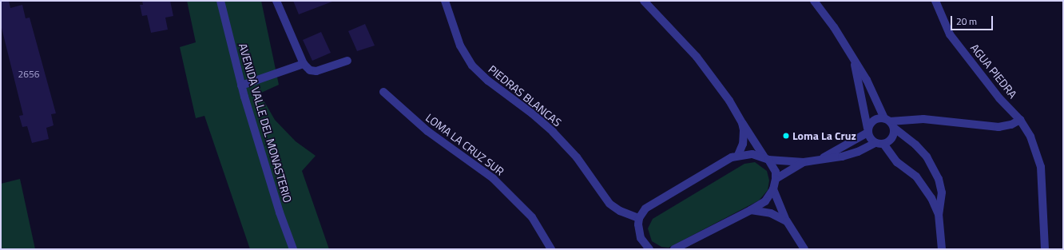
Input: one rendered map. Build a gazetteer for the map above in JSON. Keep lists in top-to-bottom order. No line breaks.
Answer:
{"streets":{"street":["AGUA PIEDRA","PIEDRAS BLANCAS","AVENIDA VALLE DEL MONASTERIO","LOMA LA CRUZ SUR"]},"places":["Loma La Cruz"],"house_numbers":["2656"],"scale_bar":"20 m"}
